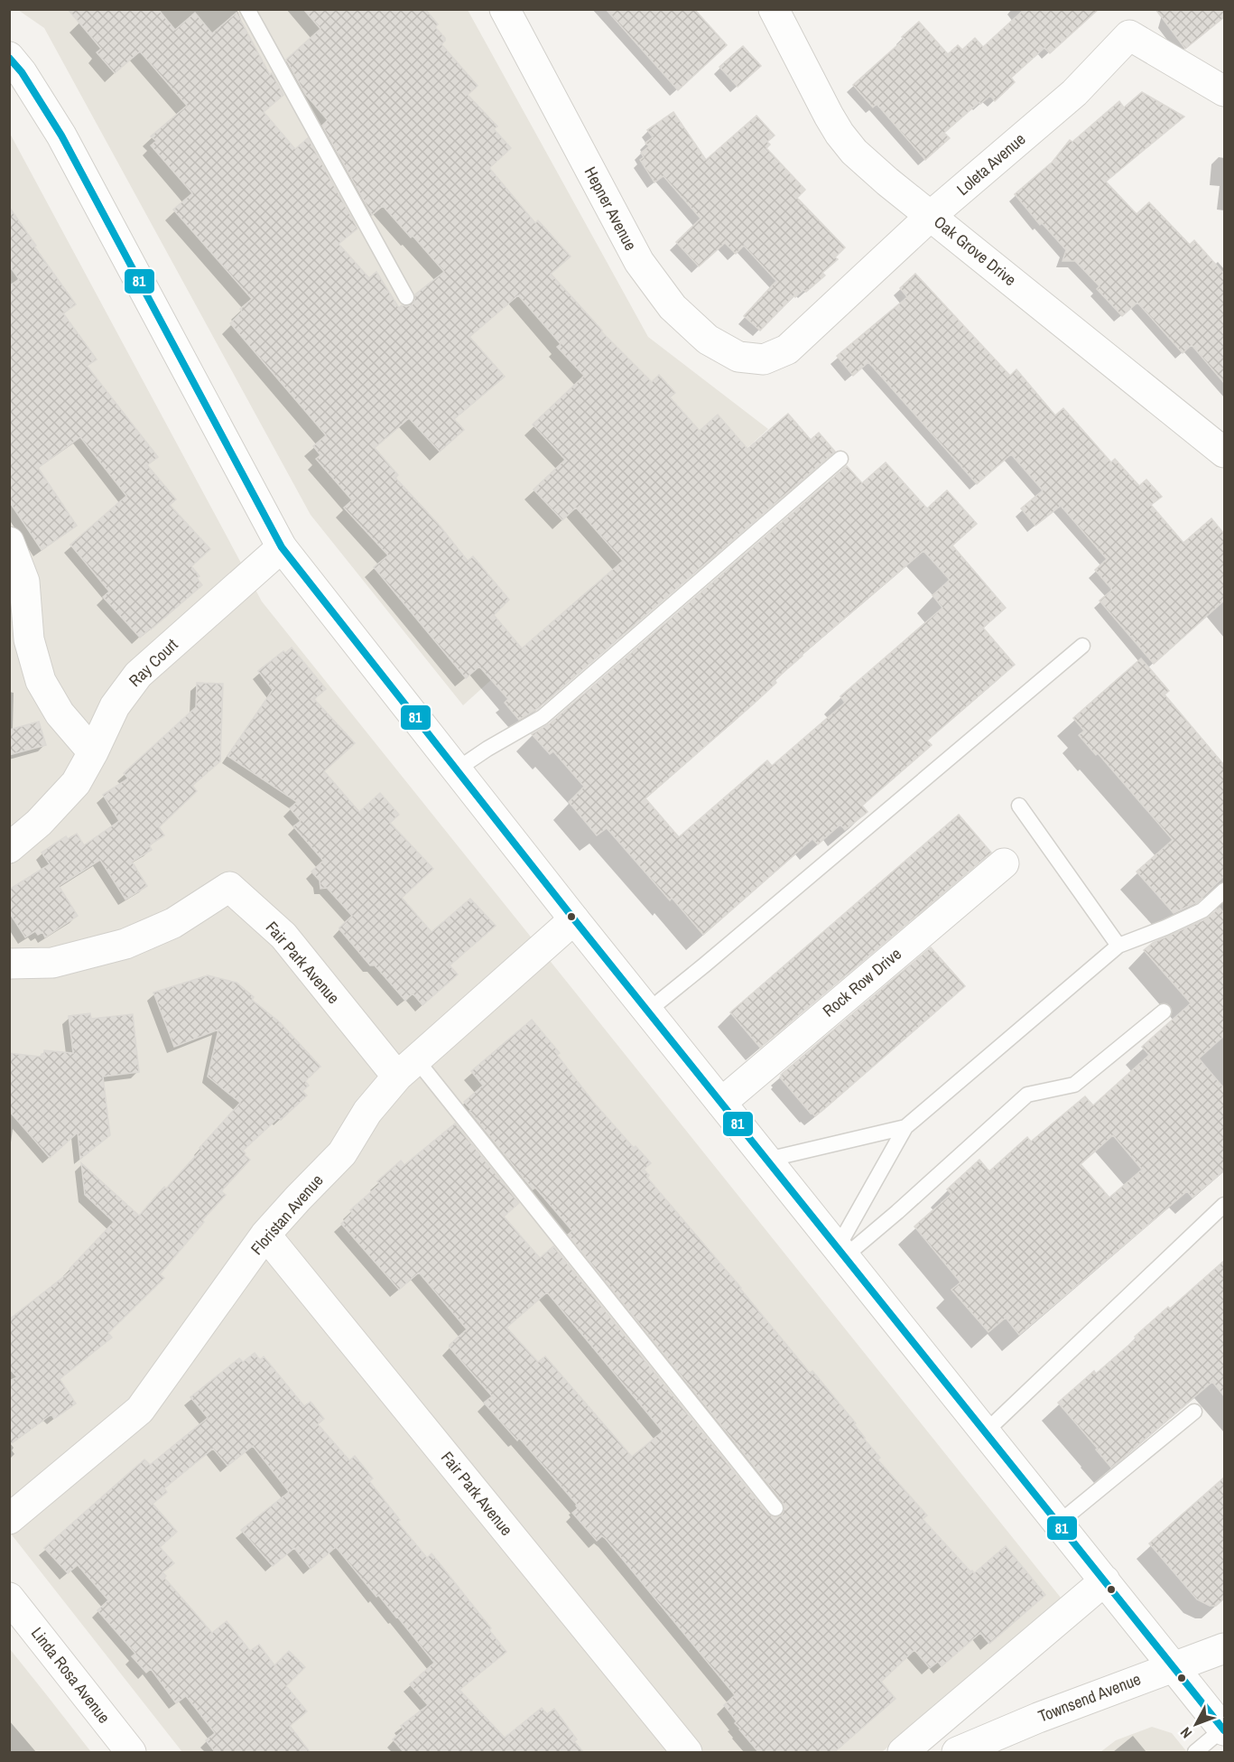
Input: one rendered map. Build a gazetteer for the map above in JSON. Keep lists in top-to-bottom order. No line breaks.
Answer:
{"streets":{"street":["Loleta Avenue","Hepner Avenue","Oak Grove Drive","Ray Court","Fair Park Avenue","Rock Row Drive","Floristan Avenue","Linda Rosa Avenue","Townsend Avenue"]},"crossings":[["Loleta Avenue","Hepner Avenue"],["Loleta Avenue","Oak Grove Drive"],["Fair Park Avenue","Floristan Avenue"]],"lines":["transit line 81"],"north":"bottom left"}
